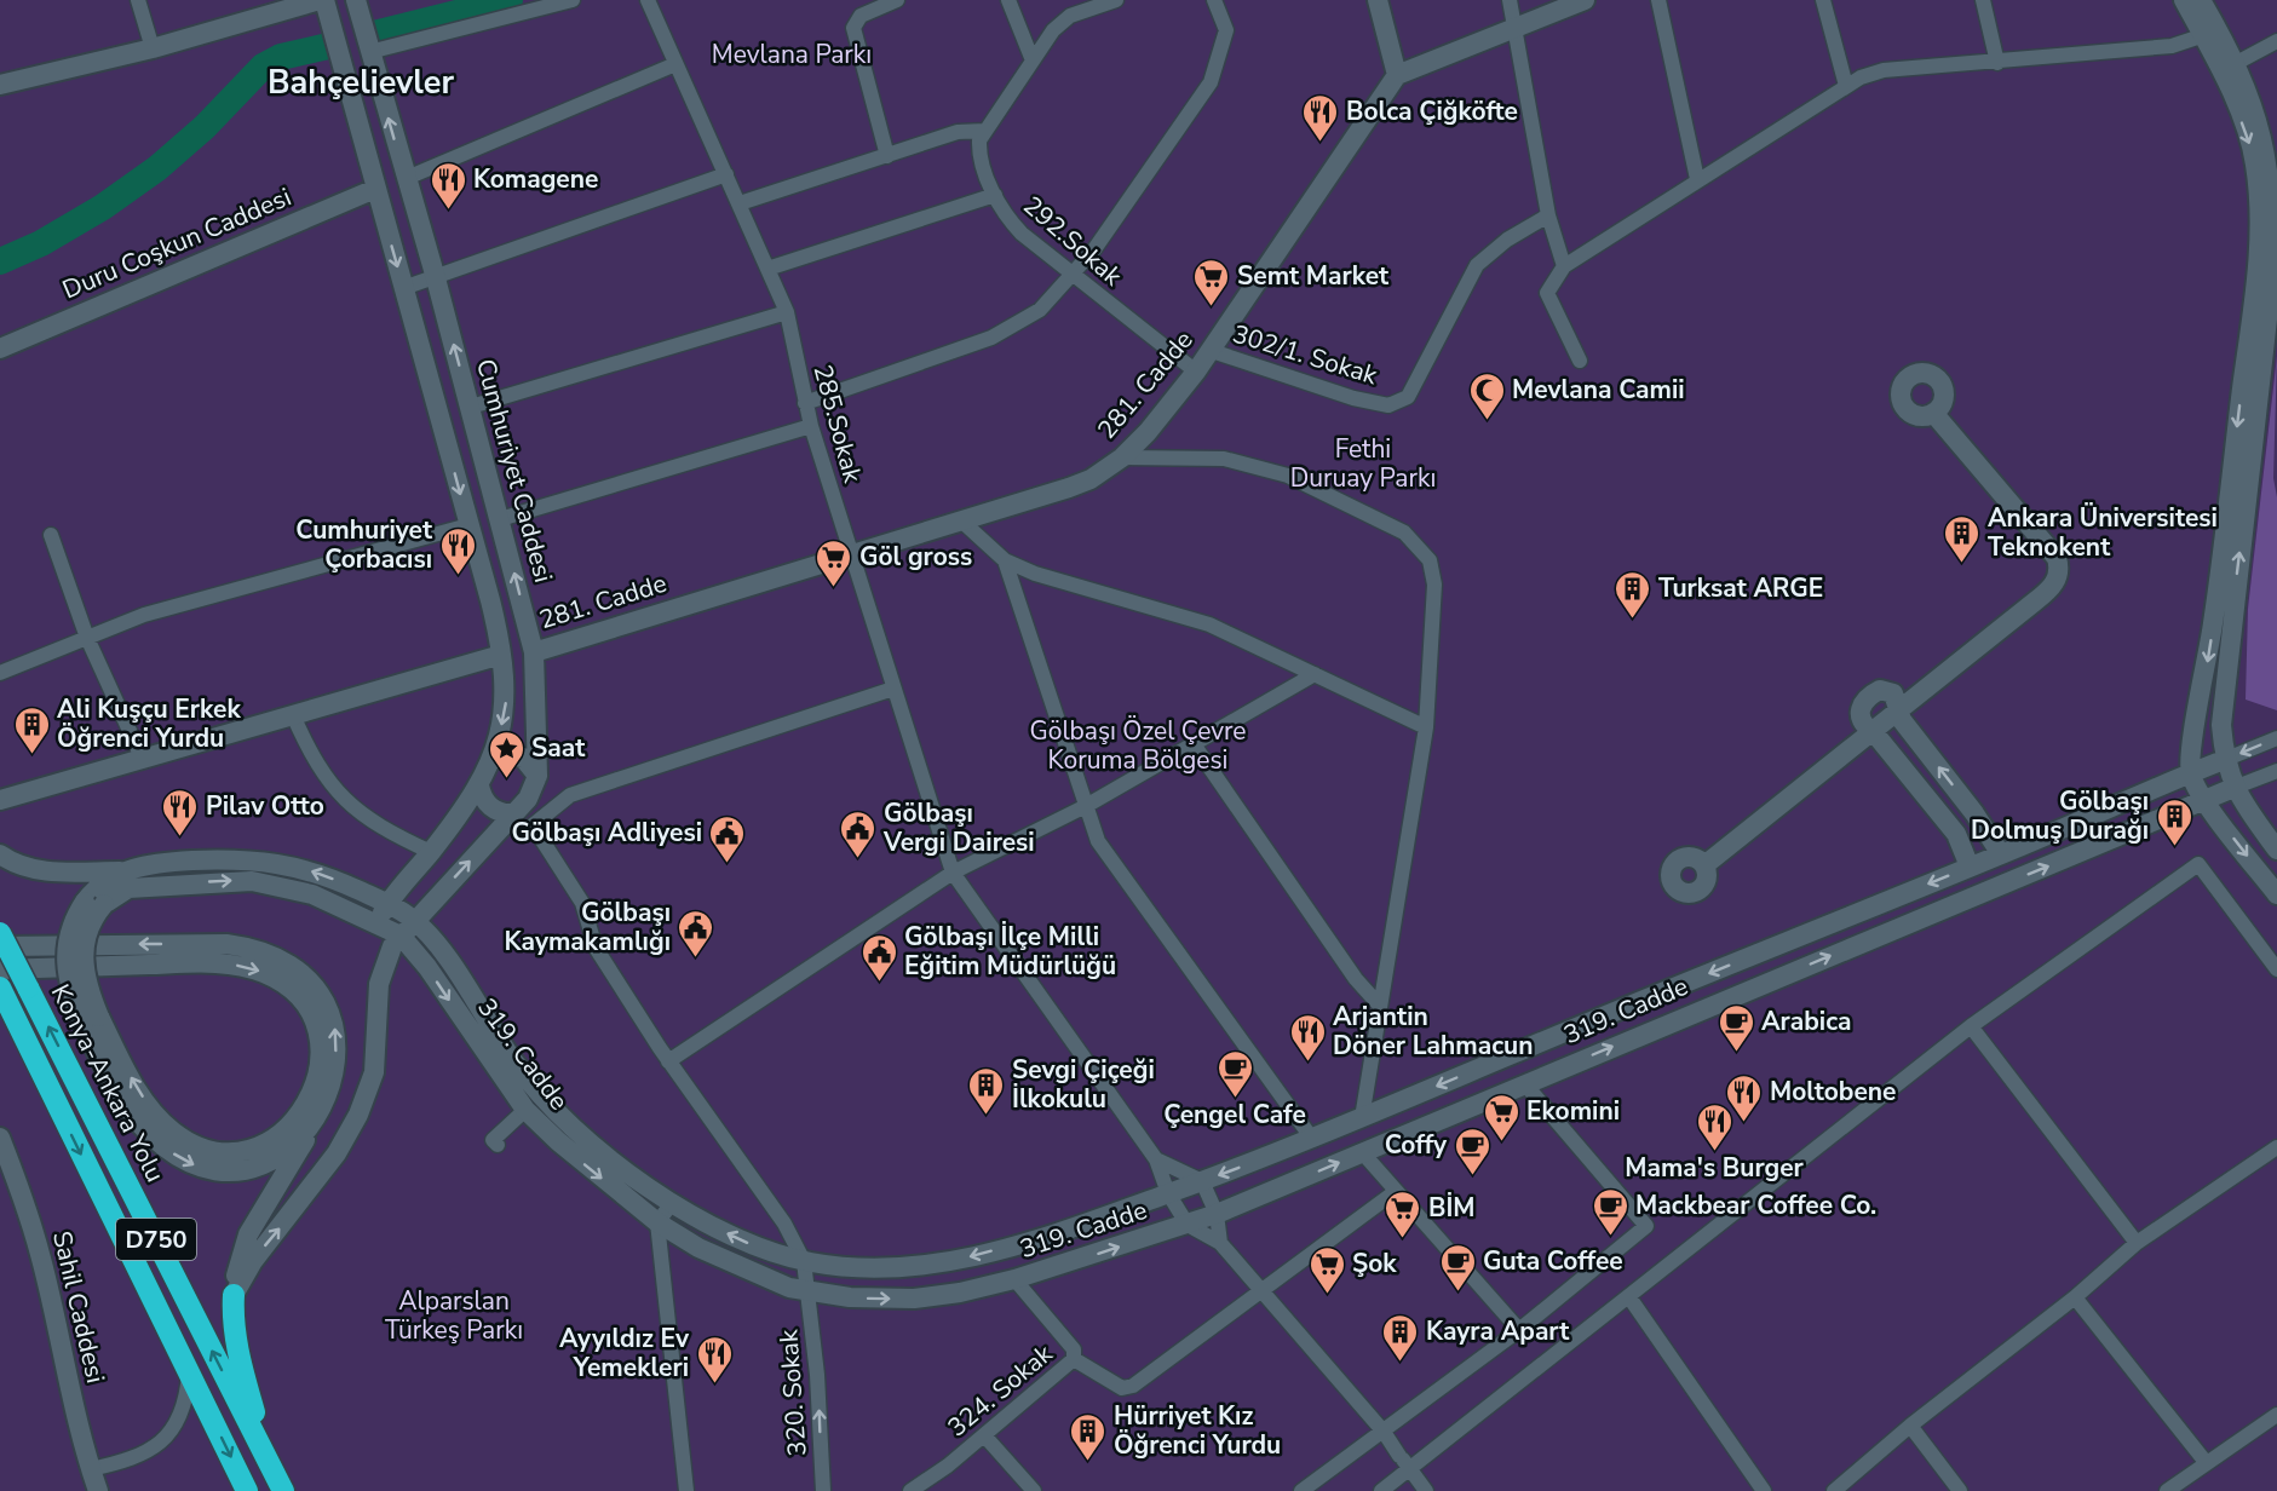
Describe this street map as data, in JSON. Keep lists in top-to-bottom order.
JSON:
{
  "streets": {
    "highway": ["Konya-Ankara Yolu", "D750"],
    "street": [
      "292.Sokak",
      "Duru Coşkun Caddesi",
      "302/1. Sokak",
      "281. Cadde",
      "285.Sokak",
      "Cumhuriyet Caddesi",
      "319. Cadde",
      "Sahil Caddesi",
      "324. Sokak",
      "320. Sokak"
    ]
  },
  "crossings": [
    ["292.Sokak", "281. Cadde"],
    ["302/1. Sokak", "281. Cadde"],
    ["281. Cadde", "285.Sokak"],
    ["281. Cadde", "Cumhuriyet Caddesi"],
    ["Cumhuriyet Caddesi", "319. Cadde"],
    ["319. Cadde", "324. Sokak"],
    ["319. Cadde", "320. Sokak"]
  ],
  "districts": ["Bahçelievler"],
  "parks": [
    "Mevlana Parkı",
    "Fethi Duruay Parkı",
    "Gölbaşı Özel Çevre Koruma Bölgesi",
    "Alparslan Türkeş Parkı"
  ],
  "places": {
    "restaurant": [
      "Bolca Çiğköfte",
      "Komagene",
      "Cumhuriyet Çorbacısı",
      "Pilav Otto",
      "Arjantin Döner Lahmacun",
      "Moltobene",
      "Mama's Burger",
      "Ayyıldız Ev Yemekleri"
    ],
    "supermarket": [
      "Semt Market",
      "Göl gross",
      "Ekomini",
      "BİM",
      "Şok"
    ],
    "mosque": ["Mevlana Camii"],
    "building": [
      "Ankara Üniversitesi Teknokent",
      "Turksat ARGE",
      "Ali Kuşçu Erkek Öğrenci Yurdu",
      "Gölbaşı Dolmuş Durağı",
      "Sevgi Çiçeği İlkokulu",
      "Kayra Apart",
      "Hürriyet Kız Öğrenci Yurdu"
    ],
    "place": ["Saat"],
    "public building": [
      "Gölbaşı Vergi Dairesi",
      "Gölbaşı Adliyesi",
      "Gölbaşı Kaymakamlığı",
      "Gölbaşı İlçe Milli Eğitim Müdürlüğü"
    ],
    "cafe": [
      "Arabica",
      "Çengel Cafe",
      "Coffy",
      "Mackbear Coffee Co.",
      "Guta Coffee"
    ]
  }
}
